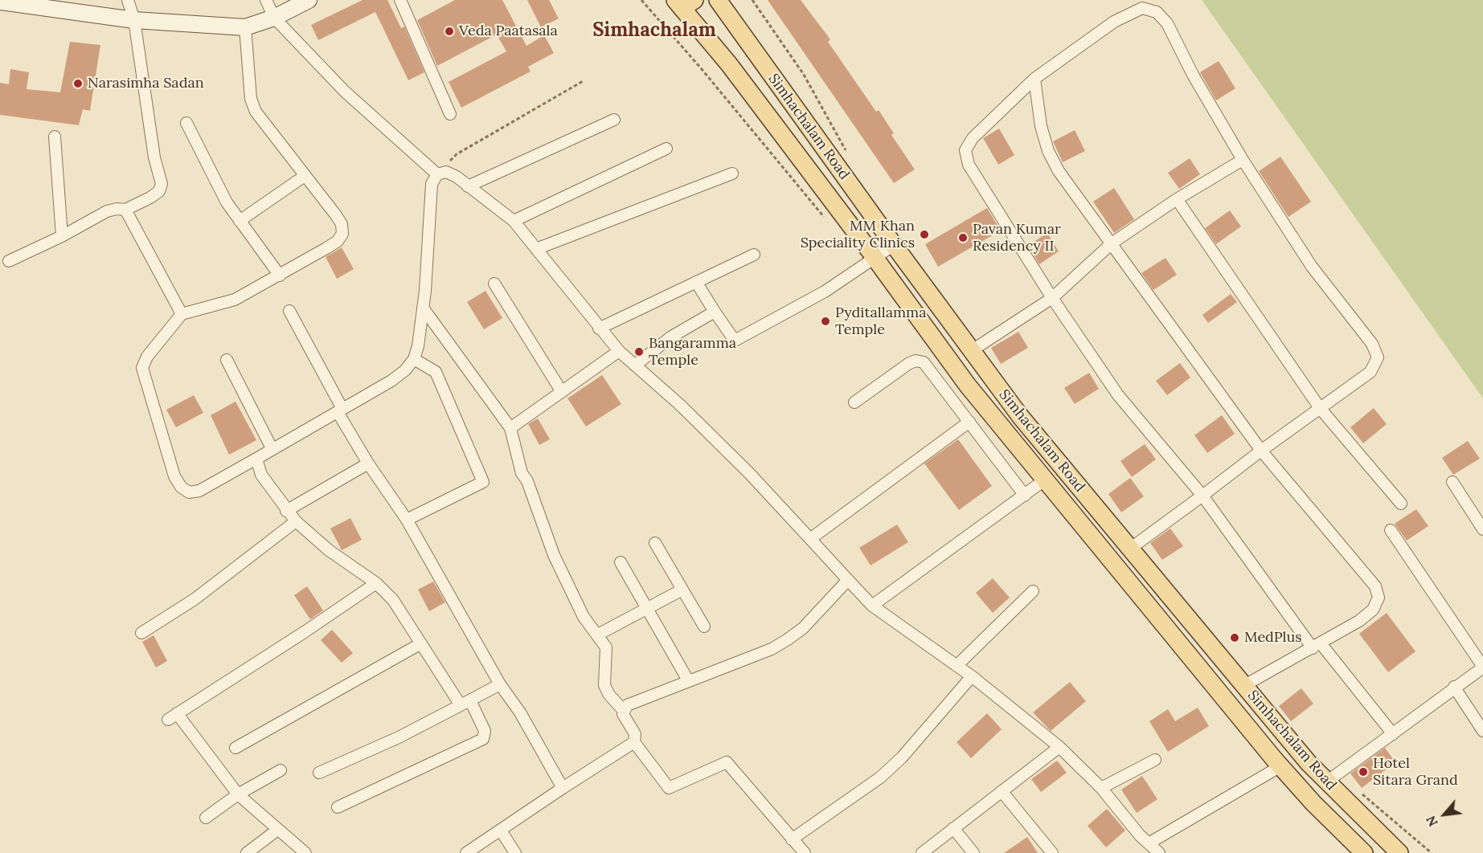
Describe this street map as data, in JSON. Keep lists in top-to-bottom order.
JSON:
{
  "streets": {
    "main road": ["Simhachalam Road"]
  },
  "districts": ["Simhachalam"],
  "places": [
    "Veda Paatasala",
    "Narasimha Sadan",
    "MM Khan Speciality Clinics",
    "Pavan Kumar Residency II",
    "Pyditallamma Temple",
    "Bangaramma Temple",
    "MedPlus",
    "Hotel Sitara Grand"
  ],
  "north": "bottom left"
}
